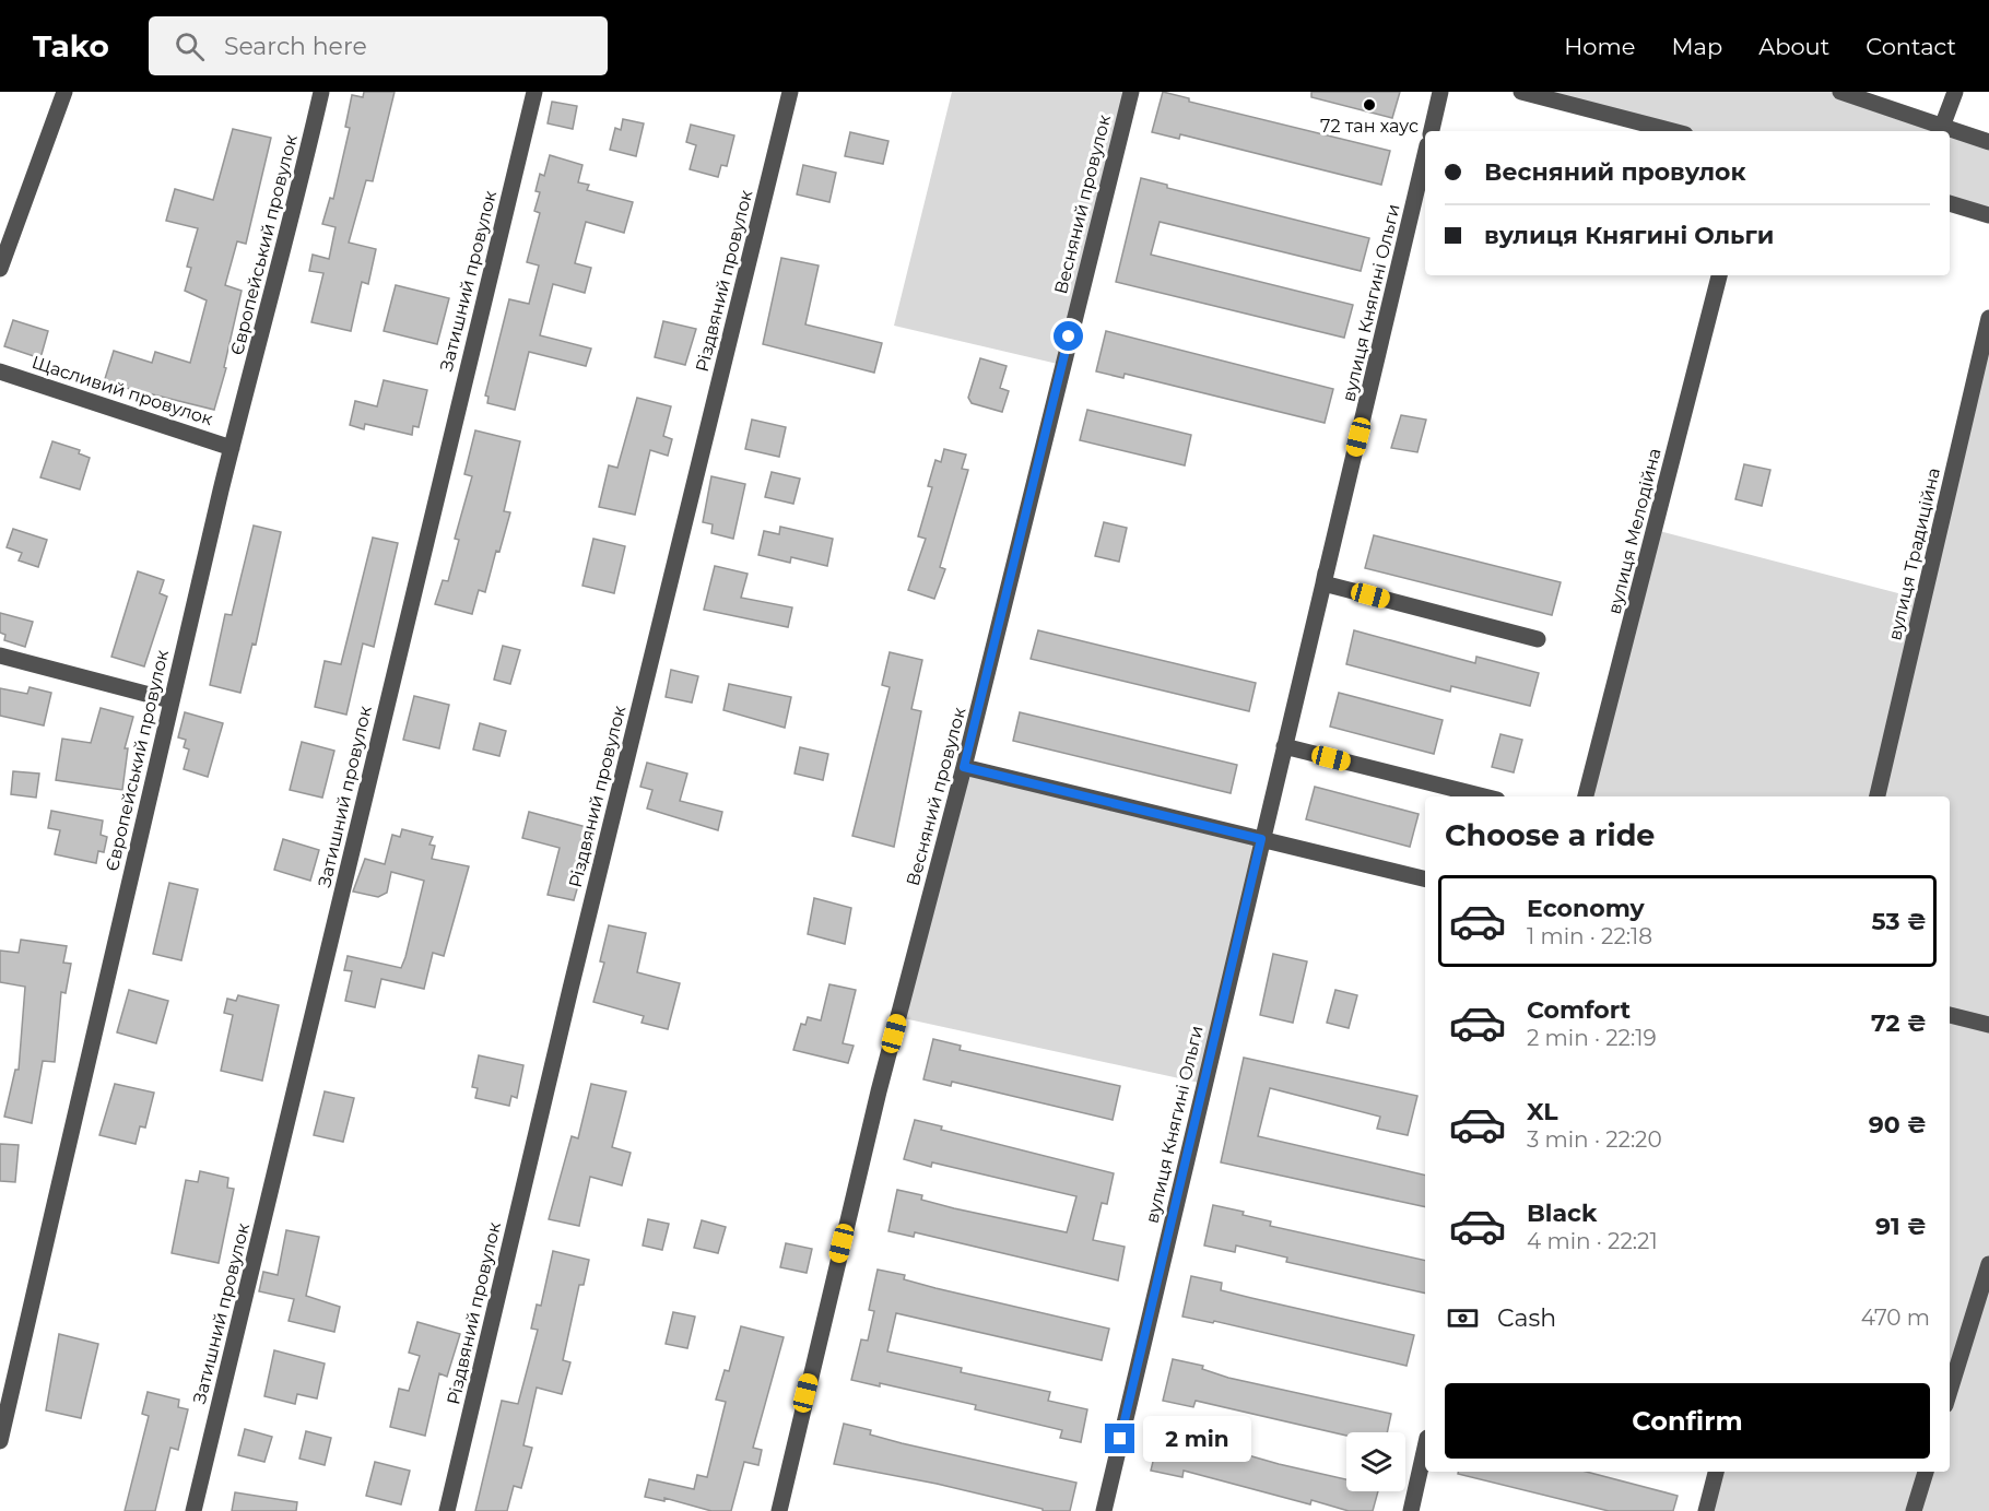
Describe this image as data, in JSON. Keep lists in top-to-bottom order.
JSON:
{
  "streets": {
    "street": [
      "Весняний провулок",
      "Європейський провулок",
      "Затишний провулок",
      "Різдвяний провулок",
      "вулиця Княгині Ольги",
      "Щасливий провулок",
      "вулиця Мелодійна",
      "вулиця Традиційна"
    ]
  },
  "crossings": [
    ["Європейський провулок", "Щасливий провулок"]
  ],
  "places": ["72 тан хаус"],
  "page": {
    "header": "Tako",
    "search": "Search here",
    "nav": [
      "Home",
      "Map",
      "About",
      "Contact"
    ],
    "banner": ["Весняний провулок", "вулиця Княгині Ольги"],
    "heading": "Choose a ride",
    "list": [
      {
        "name": "Economy",
        "note": "1 min · 22:18",
        "value": "53 ₴"
      },
      {
        "name": "Comfort",
        "note": "2 min · 22:19",
        "value": "72 ₴"
      },
      {
        "name": "XL",
        "note": "3 min · 22:20",
        "value": "90 ₴"
      },
      {
        "name": "Black",
        "note": "4 min · 22:21",
        "value": "91 ₴"
      }
    ],
    "pay": ["Cash", "470 m"],
    "buttons": "Confirm",
    "bubble": "2 min"
  }
}
